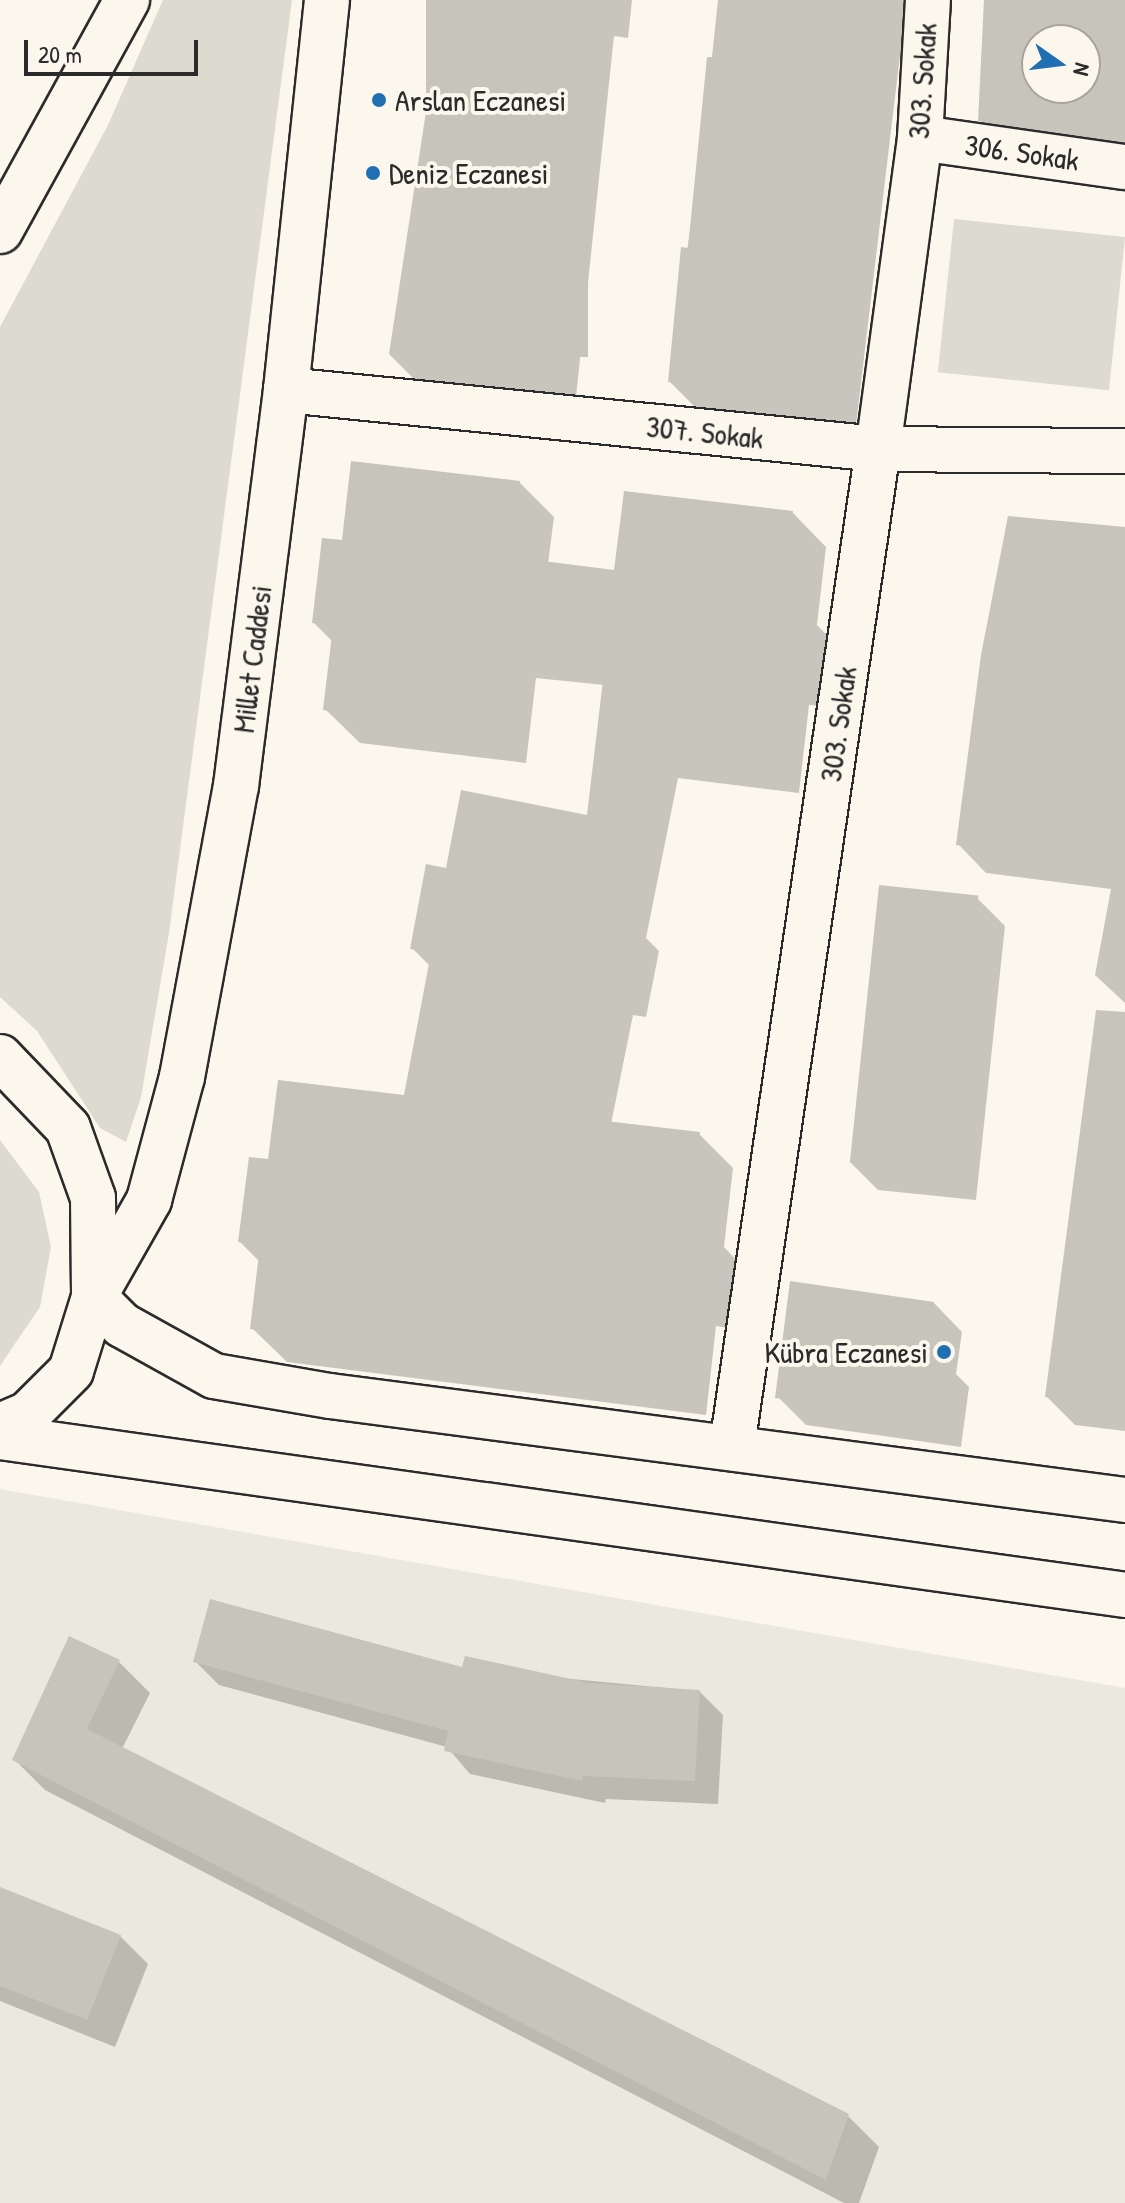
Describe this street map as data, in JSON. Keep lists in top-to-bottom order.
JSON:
{
  "streets": {
    "street": [
      "303. Sokak",
      "306. Sokak",
      "307. Sokak",
      "Millet Caddesi"
    ]
  },
  "crossings": [
    ["303. Sokak", "306. Sokak"],
    ["303. Sokak", "307. Sokak"],
    ["307. Sokak", "Millet Caddesi"]
  ],
  "places": ["Arslan Eczanesi", "Deniz Eczanesi", "Kübra Eczanesi"],
  "scale_bar": "20 m",
  "north": "right"
}
